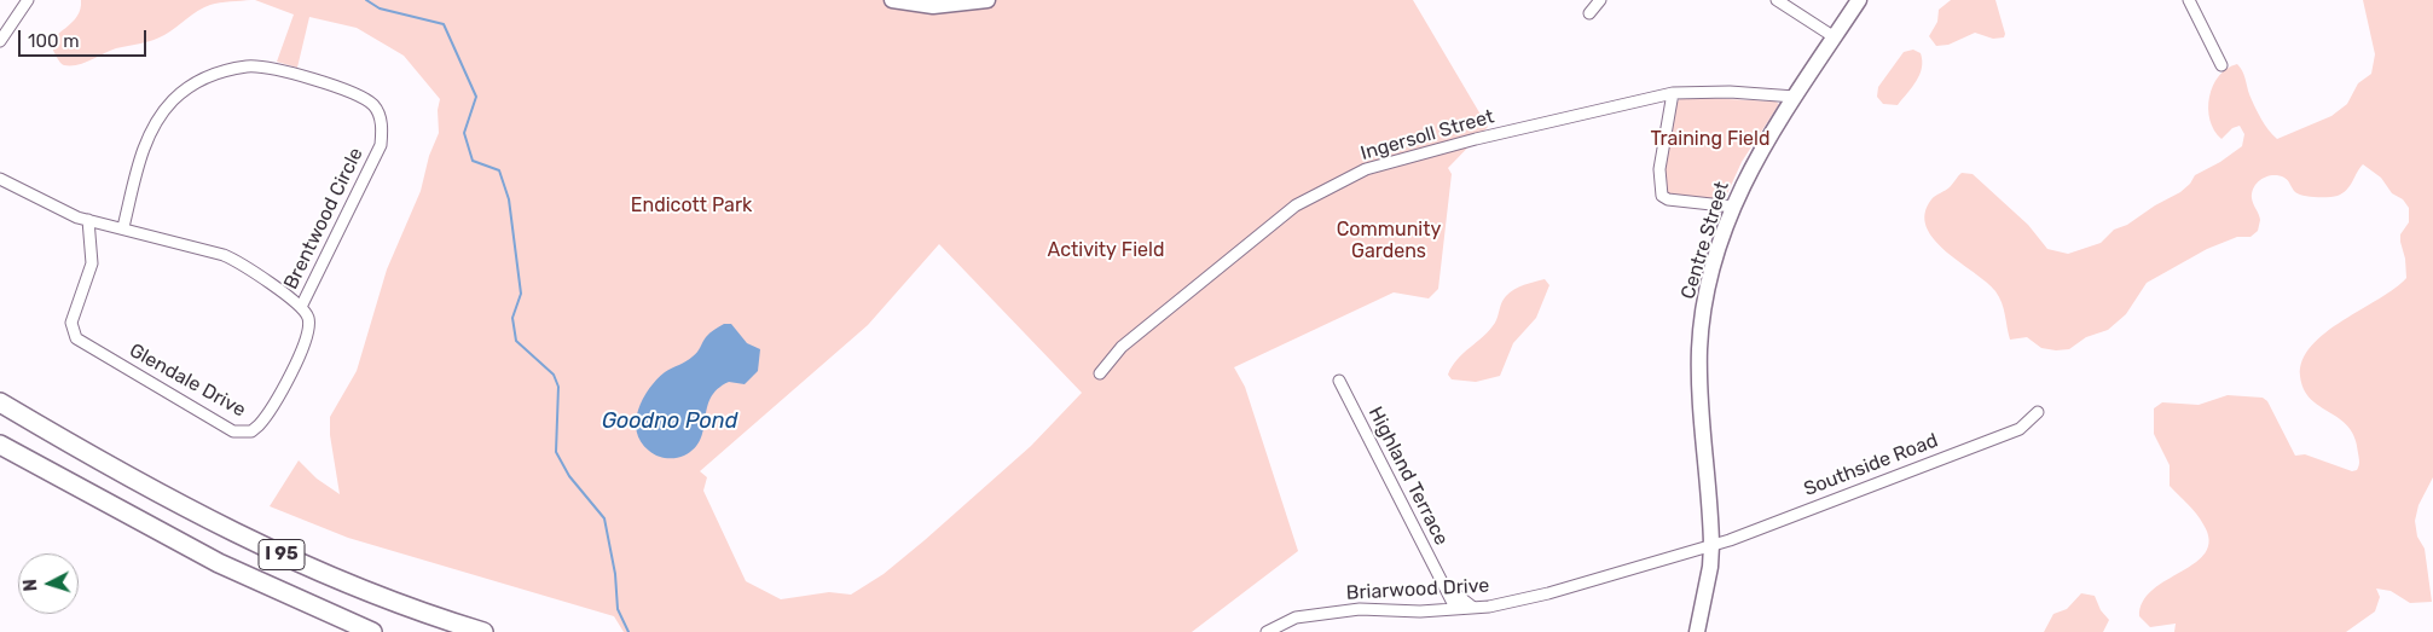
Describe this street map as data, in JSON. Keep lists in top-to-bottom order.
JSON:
{
  "streets": {
    "highway": ["I 95"],
    "main road": ["Centre Street"],
    "street": [
      "Ingersoll Street",
      "Brentwood Circle",
      "Glendale Drive",
      "Southside Road",
      "Highland Terrace",
      "Briarwood Drive"
    ]
  },
  "crossings": [
    ["Ingersoll Street", "Centre Street"],
    ["Brentwood Circle", "Glendale Drive"],
    ["Centre Street", "Southside Road"],
    ["Centre Street", "Briarwood Drive"],
    ["Southside Road", "Briarwood Drive"],
    ["Highland Terrace", "Briarwood Drive"]
  ],
  "water": ["Goodno Pond"],
  "parks": [
    "Training Field",
    "Endicott Park",
    "Community Gardens",
    "Activity Field"
  ],
  "scale_bar": "100 m",
  "north": "left"
}
